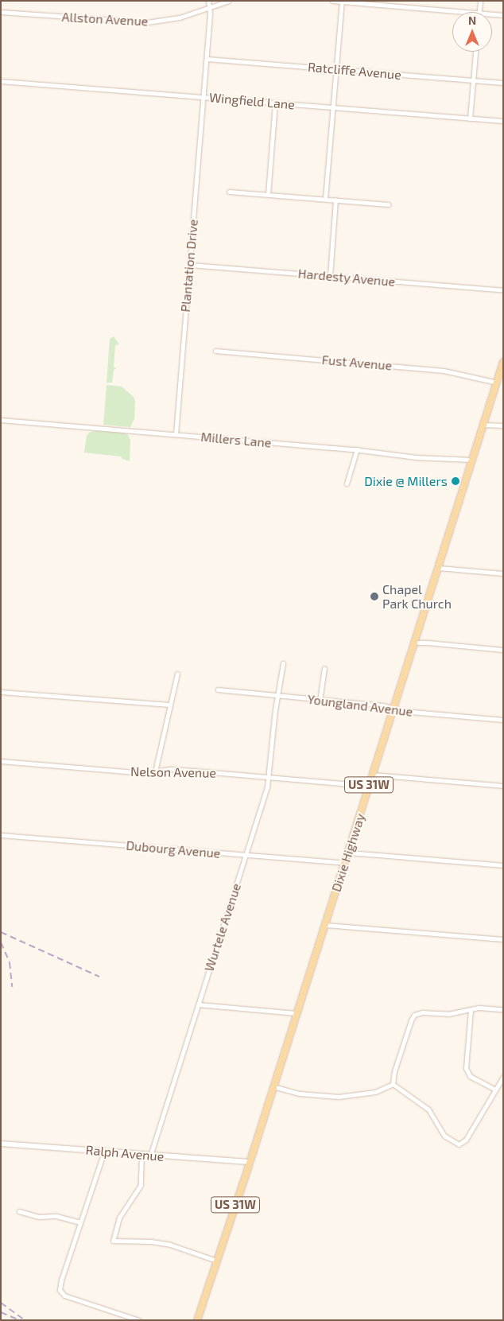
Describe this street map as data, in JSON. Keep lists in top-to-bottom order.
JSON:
{
  "streets": {
    "main road": ["US 31W", "Dixie Highway"],
    "street": [
      "Allston Avenue",
      "Ratcliffe Avenue",
      "Wingfield Lane",
      "Plantation Drive",
      "Hardesty Avenue",
      "Fust Avenue",
      "Millers Lane",
      "Youngland Avenue",
      "Nelson Avenue",
      "Dubourg Avenue",
      "Wurtele Avenue",
      "Ralph Avenue"
    ]
  },
  "crossings": [
    ["Allston Avenue", "Plantation Drive"],
    ["Ratcliffe Avenue", "Plantation Drive"],
    ["Wingfield Lane", "Plantation Drive"],
    ["Plantation Drive", "Hardesty Avenue"],
    ["Plantation Drive", "Millers Lane"],
    ["Fust Avenue", "Dixie Highway"],
    ["Millers Lane", "Dixie Highway"],
    ["Youngland Avenue", "Dixie Highway"],
    ["Youngland Avenue", "Wurtele Avenue"],
    ["Nelson Avenue", "Dixie Highway"],
    ["Nelson Avenue", "Wurtele Avenue"],
    ["Dubourg Avenue", "Dixie Highway"],
    ["Dubourg Avenue", "Wurtele Avenue"],
    ["Dixie Highway", "Ralph Avenue"],
    ["Wurtele Avenue", "Ralph Avenue"]
  ],
  "places": ["Dixie @ Millers", "Chapel Park Church"],
  "north": "top"
}
